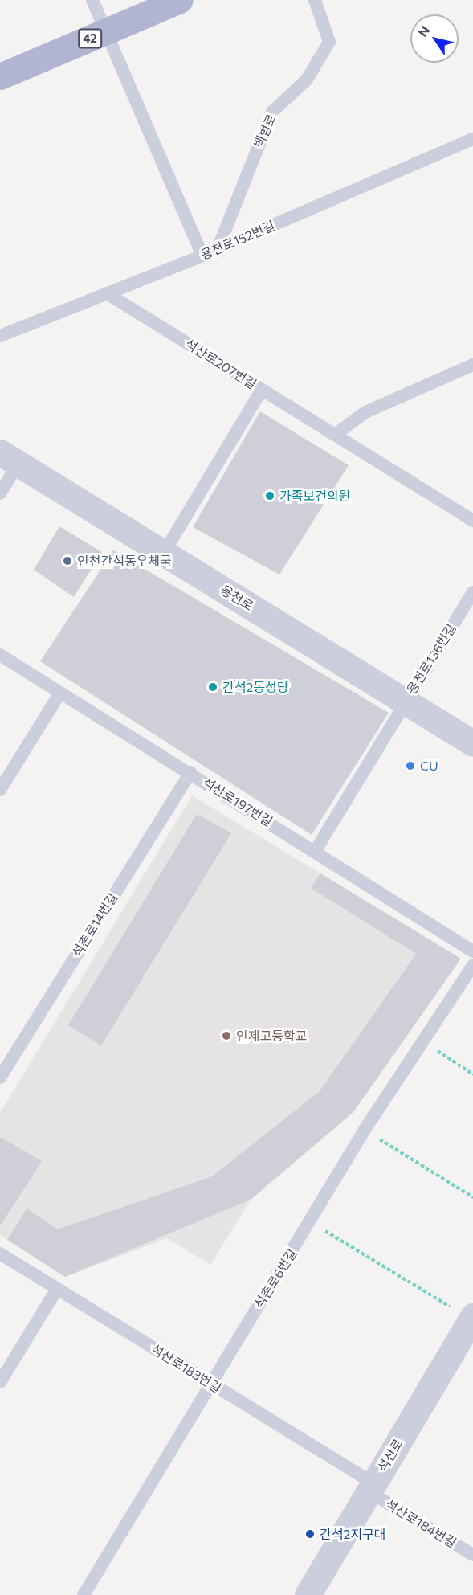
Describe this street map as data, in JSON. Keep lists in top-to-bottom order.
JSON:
{
  "streets": {
    "main road": ["42"],
    "street": ["용천로", "석산로"],
    "lane": [
      "백범로",
      "용천로152번길",
      "석산로207번길",
      "용천로136번길",
      "석산로197번길",
      "석촌로14번길",
      "석촌로6번길",
      "석산로183번길",
      "석산로184번길"
    ]
  },
  "crossings": [
    ["백범로", "용천로152번길"],
    ["용천로152번길", "석산로207번길"],
    ["용천로", "용천로136번길"],
    ["용천로136번길", "석산로197번길"],
    ["석산로197번길", "석촌로14번길"],
    ["석촌로6번길", "석산로183번길"],
    ["석산로183번길", "석산로"],
    ["석산로183번길", "석산로184번길"],
    ["석산로", "석산로184번길"]
  ],
  "places": [
    "가족보건의원",
    "인천간석동우체국",
    "간석2동성당",
    "CU",
    "인제고등학교",
    "간석2지구대"
  ],
  "north": "top left"
}
